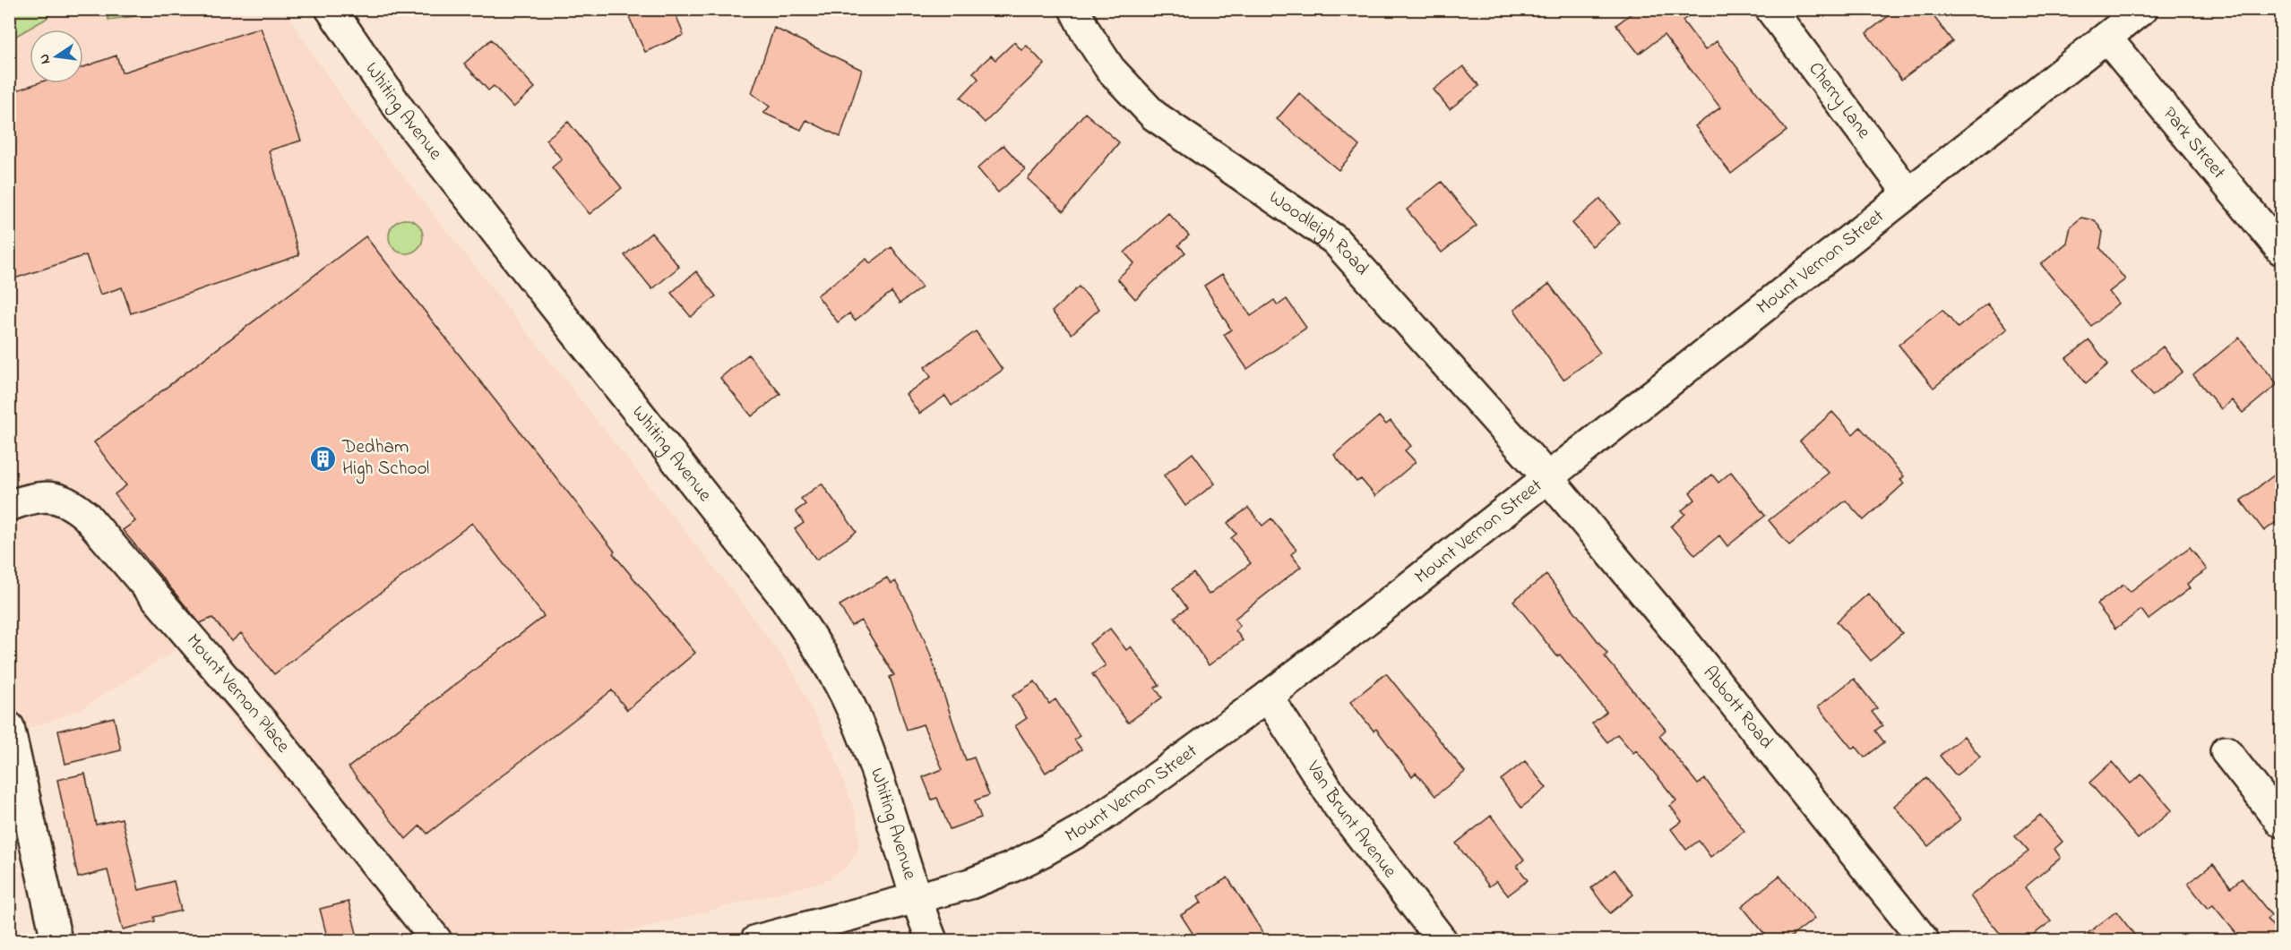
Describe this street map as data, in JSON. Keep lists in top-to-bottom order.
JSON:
{
  "streets": {
    "street": [
      "Cherry Lane",
      "Whiting Avenue",
      "Park Street",
      "Woodleigh Road",
      "Mount Vernon Street",
      "Mount Vernon Place",
      "Abbott Road",
      "Van Brunt Avenue"
    ]
  },
  "crossings": [
    ["Cherry Lane", "Mount Vernon Street"],
    ["Whiting Avenue", "Mount Vernon Street"],
    ["Park Street", "Mount Vernon Street"],
    ["Woodleigh Road", "Mount Vernon Street"],
    ["Woodleigh Road", "Abbott Road"],
    ["Mount Vernon Street", "Abbott Road"],
    ["Mount Vernon Street", "Van Brunt Avenue"]
  ],
  "places": {
    "building": ["Dedham High School"]
  },
  "north": "left"
}
